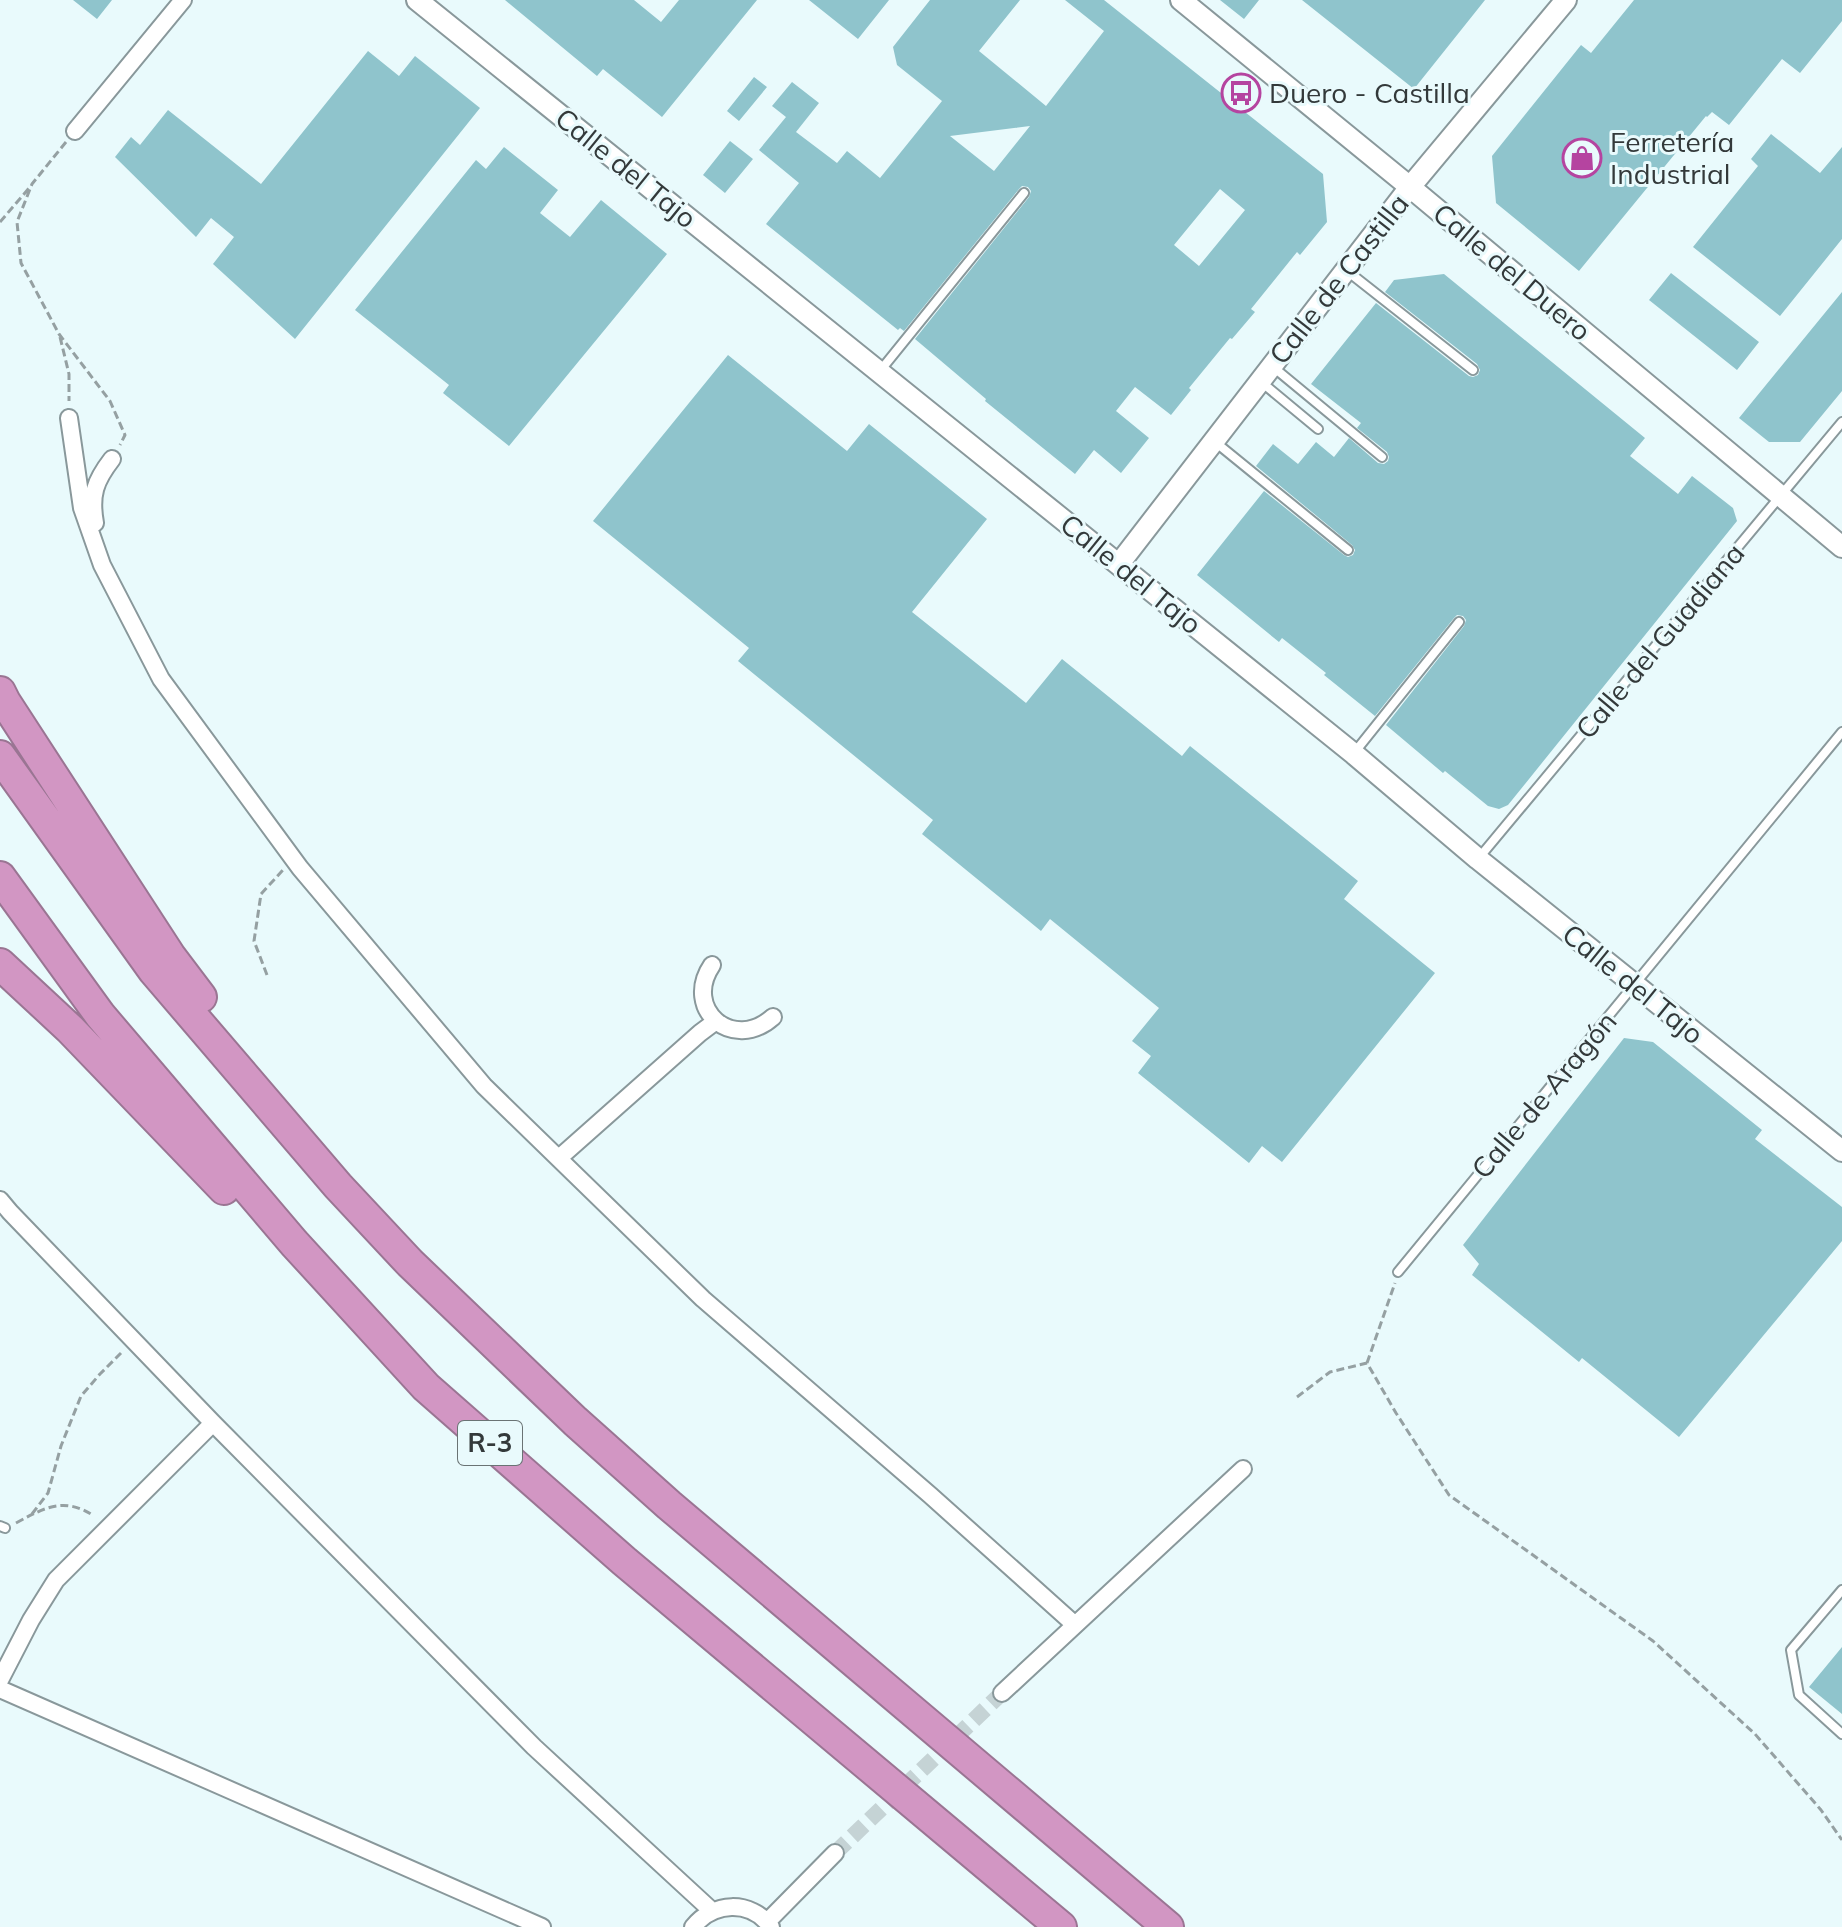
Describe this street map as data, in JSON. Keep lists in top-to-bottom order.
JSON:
{
  "streets": {
    "highway": ["R-3"],
    "street": ["Calle del Tajo", "Calle del Duero", "Calle de Castilla"],
    "lane": ["Calle del Guadiana", "Calle de Aragón"]
  },
  "crossings": [
    ["Calle del Tajo", "Calle de Castilla"],
    ["Calle del Tajo", "Calle del Guadiana"],
    ["Calle del Tajo", "Calle de Aragón"],
    ["Calle del Duero", "Calle de Castilla"],
    ["Calle del Duero", "Calle del Guadiana"]
  ],
  "places": {
    "bus stop": ["Duero - Castilla"],
    "shop": ["Ferretería Industrial"]
  }
}
